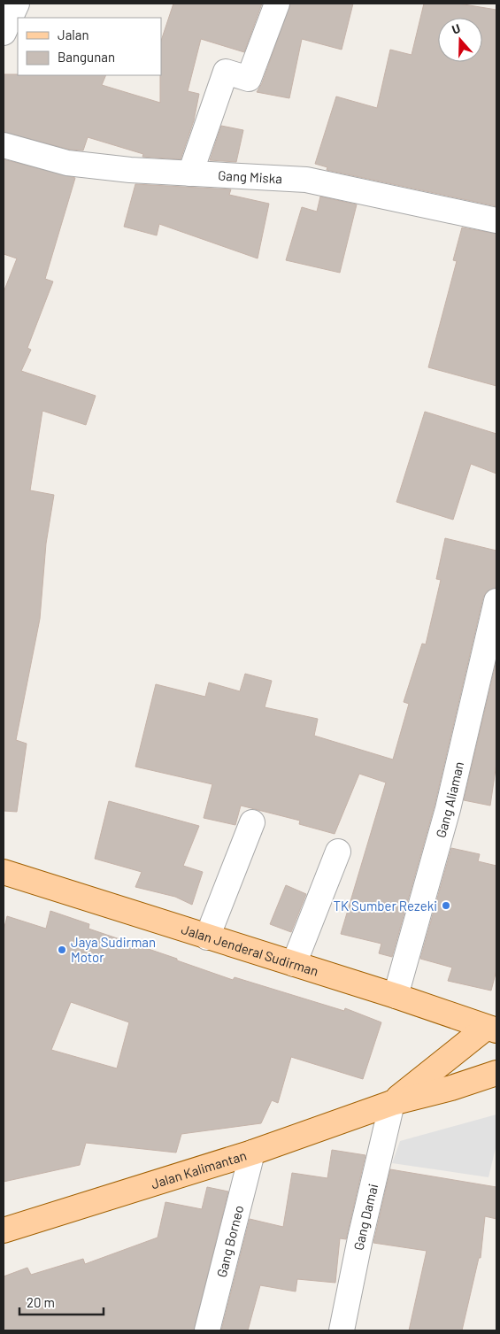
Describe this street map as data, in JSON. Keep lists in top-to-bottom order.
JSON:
{
  "streets": {
    "main road": ["Jalan Jenderal Sudirman", "Jalan Kalimantan"],
    "street": [
      "Gang Miska",
      "Gang Aliaman",
      "Gang Damai",
      "Gang Borneo"
    ]
  },
  "crossings": [
    ["Gang Aliaman", "Jalan Jenderal Sudirman"],
    ["Jalan Jenderal Sudirman", "Jalan Kalimantan"],
    ["Jalan Kalimantan", "Gang Damai"],
    ["Jalan Kalimantan", "Gang Borneo"]
  ],
  "places": ["TK Sumber Rezeki", "Jaya Sudirman Motor"],
  "legend": ["Jalan", "Bangunan"],
  "scale_bar": "20 m",
  "north": "top"
}
